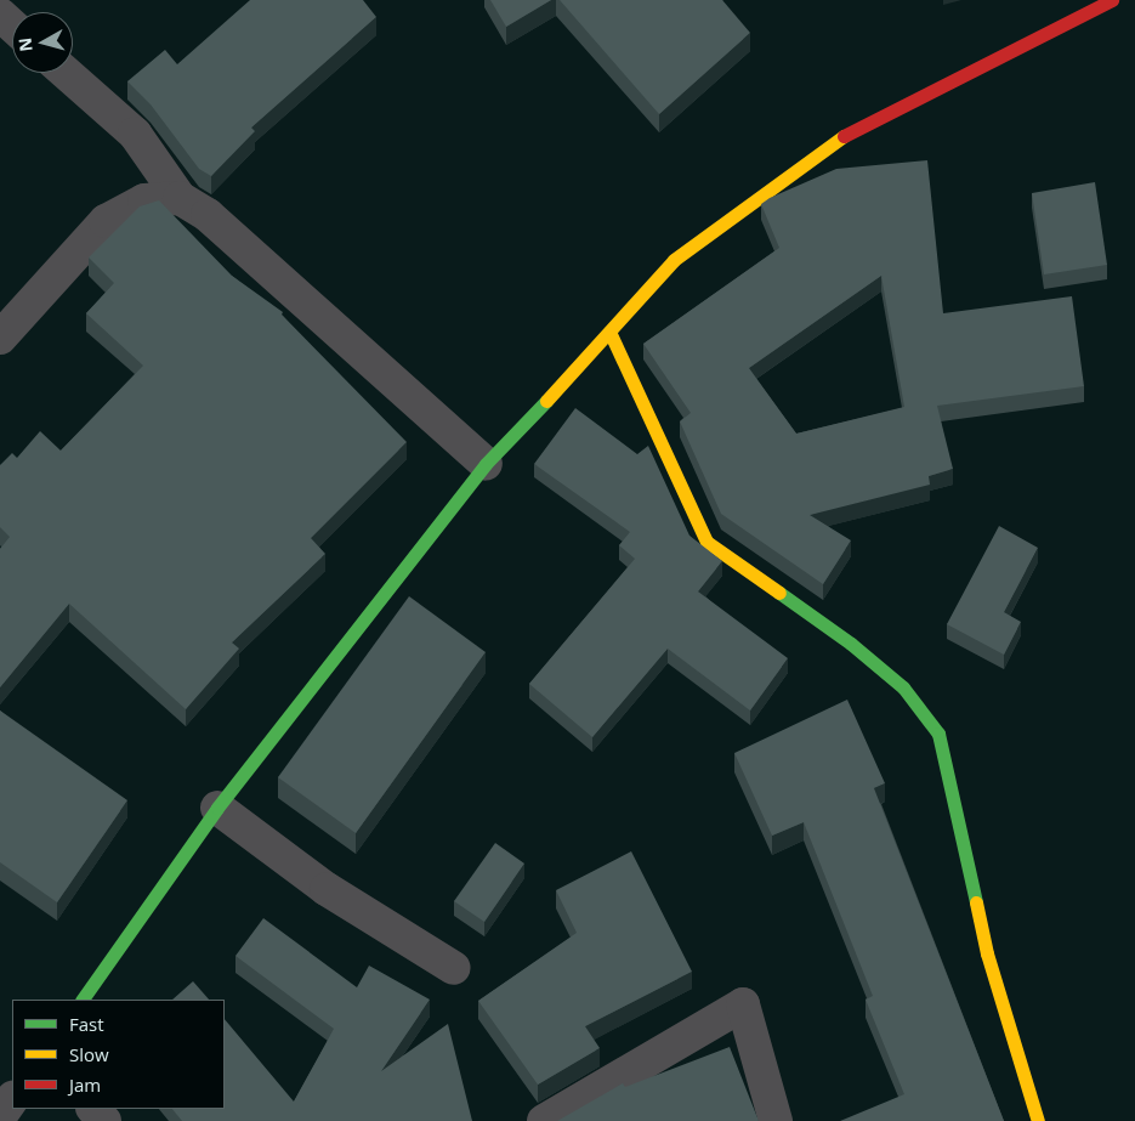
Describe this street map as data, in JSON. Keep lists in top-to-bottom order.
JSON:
{
  "legend": ["Fast", "Slow", "Jam"],
  "north": "left"
}
